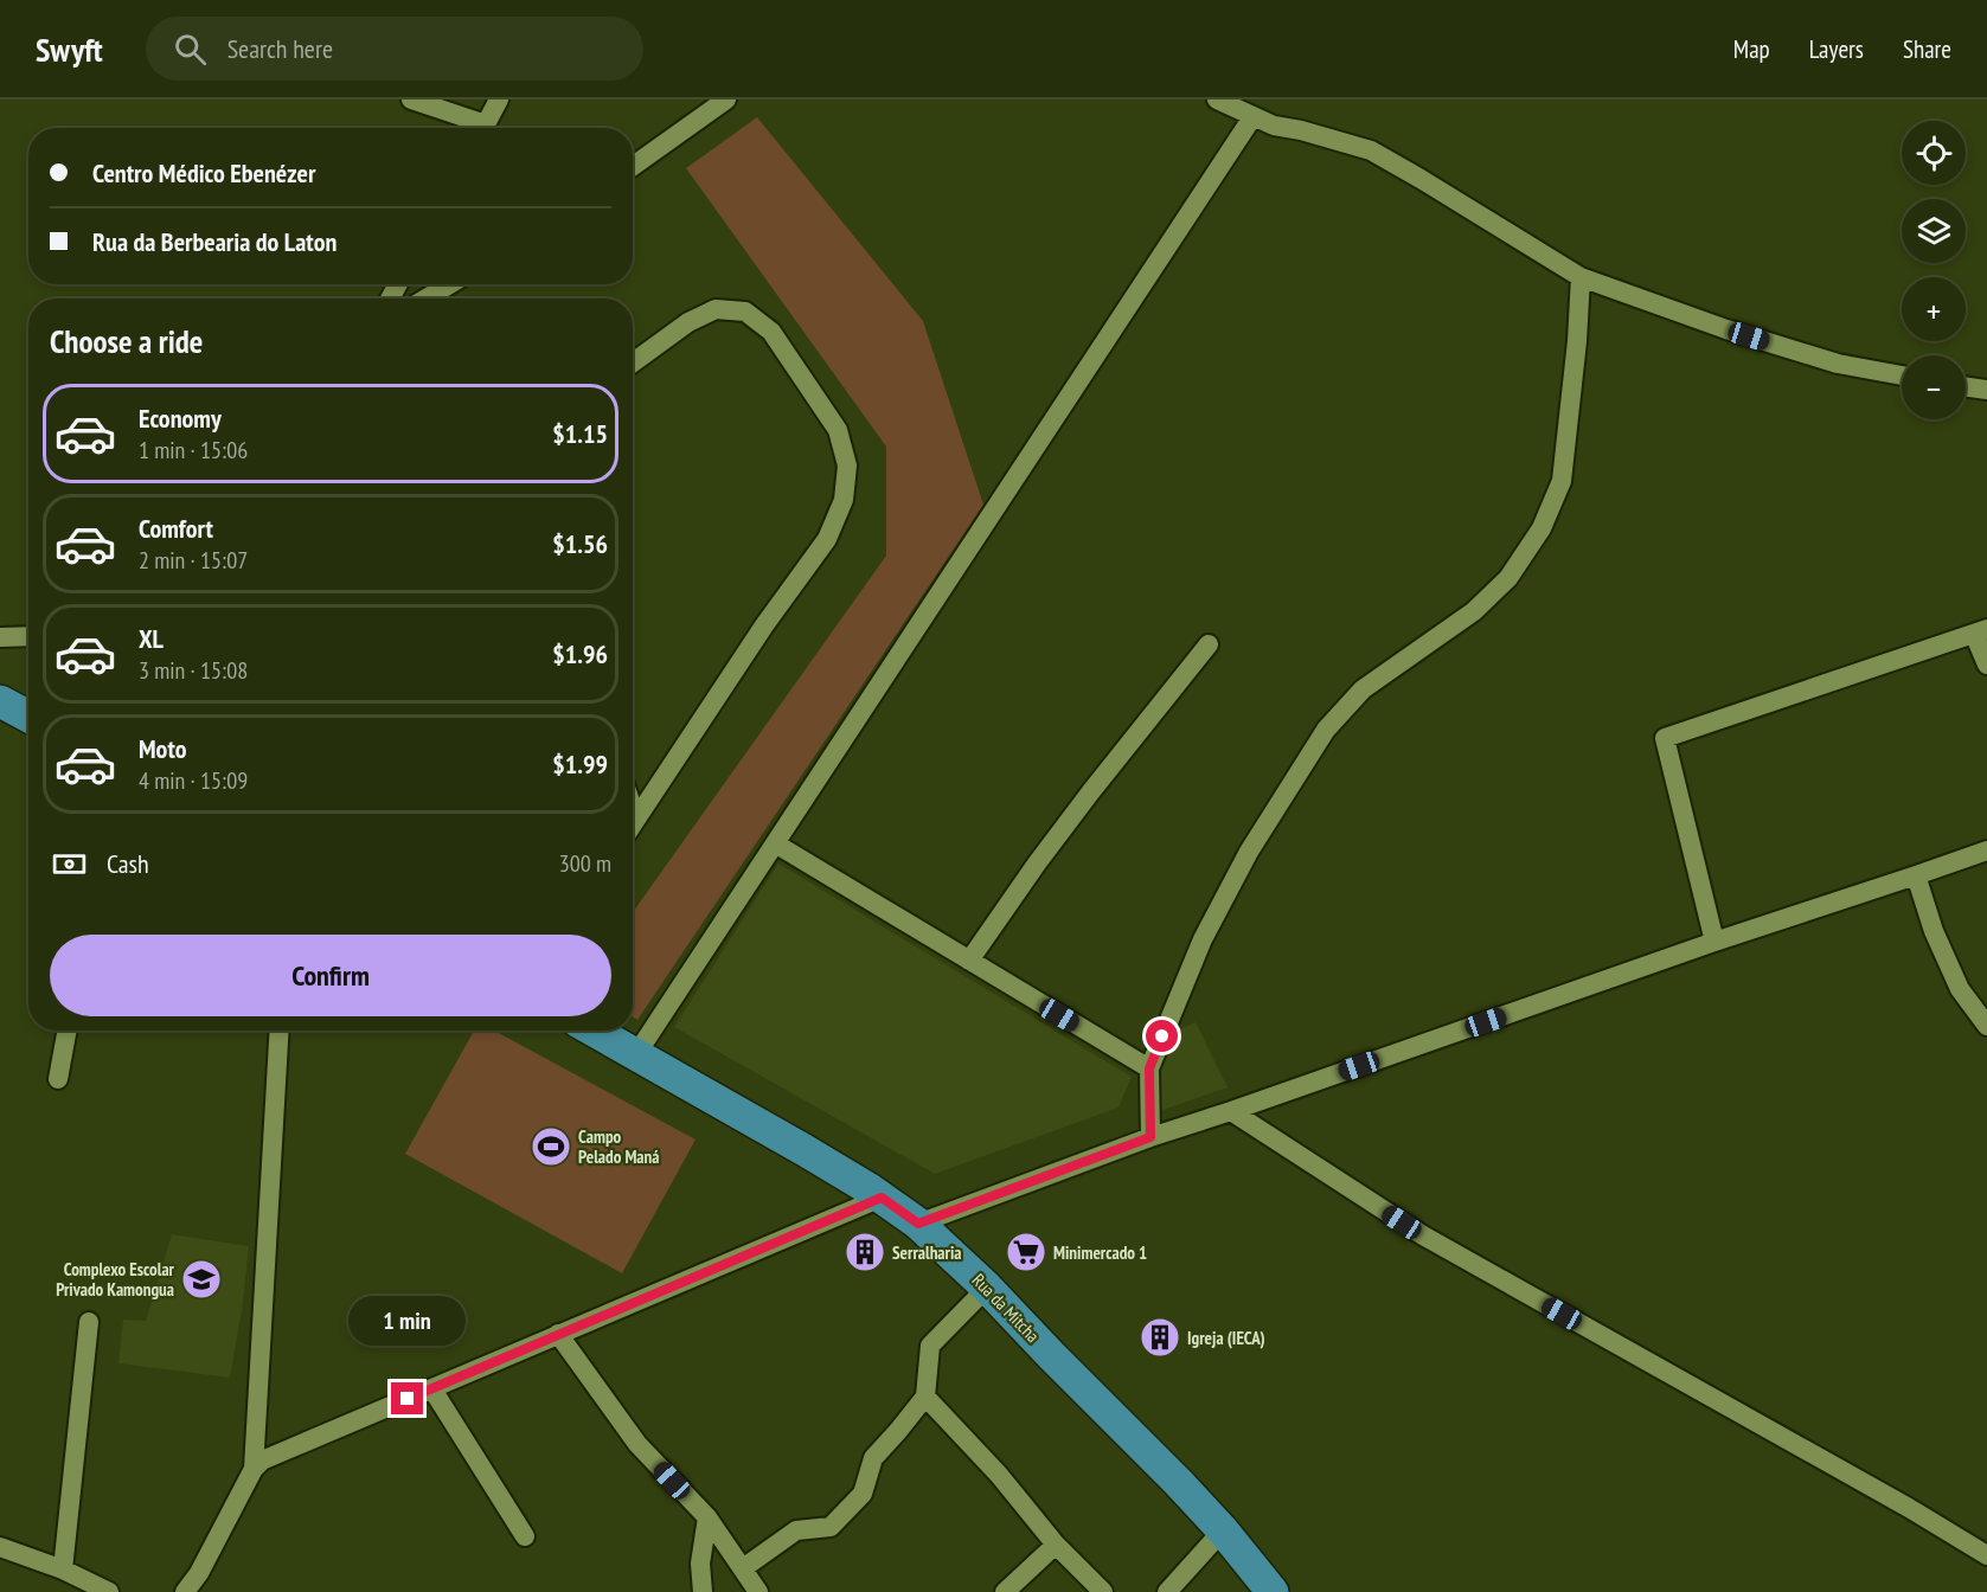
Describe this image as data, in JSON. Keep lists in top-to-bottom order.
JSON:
{
  "streets": {
    "main road": ["Rua da Mitcha"]
  },
  "places": {
    "sports": ["Campo Pelado Maná"],
    "building": ["Serralharia", "Igreja (IECA)"],
    "supermarket": ["Minimercado 1"],
    "school or university": ["Complexo Escolar Privado Kamongua"]
  },
  "page": {
    "header": "Swyft",
    "search": "Search here",
    "nav": ["Map", "Layers", "Share"],
    "map_buttons": ["+", "−"],
    "banner": ["Centro Médico Ebenézer", "Rua da Berbearia do Laton"],
    "heading": "Choose a ride",
    "list": [
      {
        "name": "Economy",
        "note": "1 min · 15:06",
        "value": "$1.15"
      },
      {
        "name": "Comfort",
        "note": "2 min · 15:07",
        "value": "$1.56"
      },
      {
        "name": "XL",
        "note": "3 min · 15:08",
        "value": "$1.96"
      },
      {
        "name": "Moto",
        "note": "4 min · 15:09",
        "value": "$1.99"
      }
    ],
    "pay": ["Cash", "300 m"],
    "buttons": "Confirm",
    "bubble": "1 min"
  }
}
